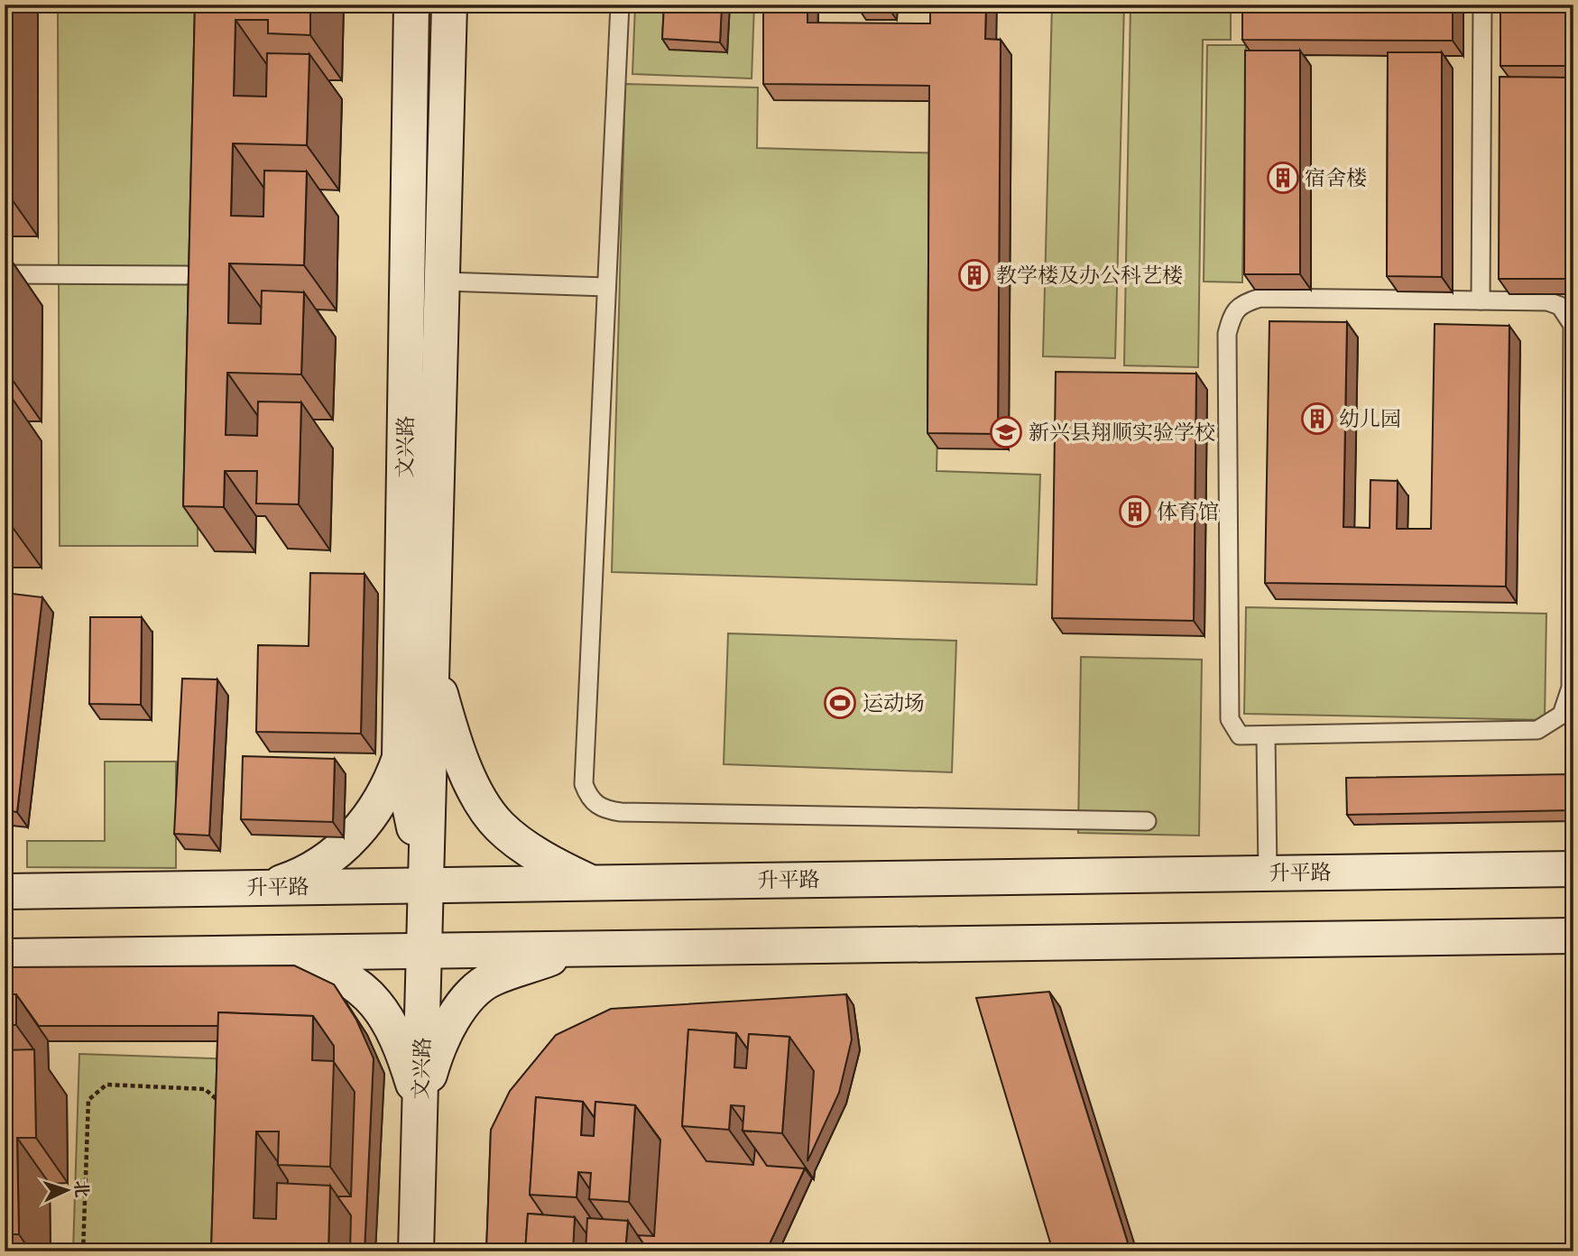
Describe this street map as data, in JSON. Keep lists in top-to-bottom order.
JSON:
{
  "streets": {
    "street": ["文兴路", "升平路"]
  },
  "crossings": [
    ["文兴路", "升平路"]
  ],
  "places": {
    "building": [
      "宿舍楼",
      "教学楼及办公科艺楼",
      "幼儿园",
      "体育馆"
    ],
    "school or university": ["新兴县翔顺实验学校"],
    "sports": ["运动场"]
  },
  "north": "right"
}
